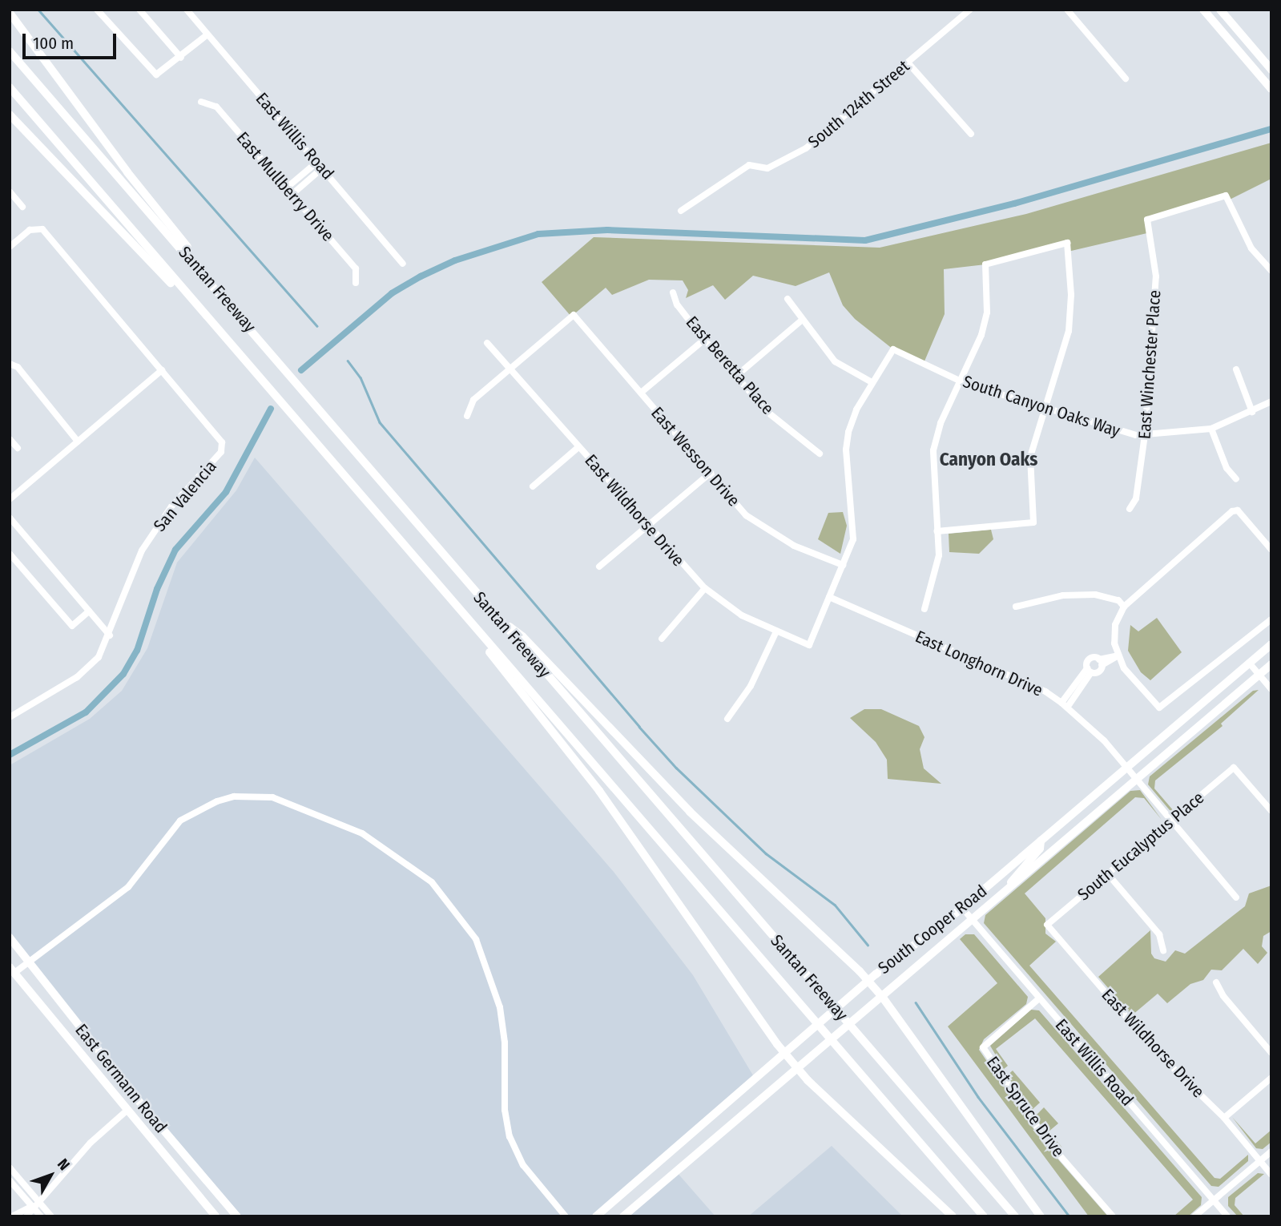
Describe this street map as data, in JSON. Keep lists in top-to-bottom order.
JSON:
{
  "streets": {
    "highway": ["Santan Freeway"],
    "main road": ["South Cooper Road", "East Germann Road"],
    "street": [
      "South 124th Street",
      "East Willis Road",
      "East Mullberry Drive",
      "East Winchester Place",
      "East Beretta Place",
      "South Canyon Oaks Way",
      "East Wesson Drive",
      "San Valencia",
      "East Wildhorse Drive",
      "East Longhorn Drive",
      "South Eucalyptus Place",
      "East Spruce Drive"
    ]
  },
  "crossings": [
    ["East Willis Road", "South Cooper Road"],
    ["East Willis Road", "East Spruce Drive"],
    ["East Winchester Place", "South Canyon Oaks Way"],
    ["South Canyon Oaks Way", "East Wesson Drive"],
    ["South Canyon Oaks Way", "East Wildhorse Drive"],
    ["South Canyon Oaks Way", "East Longhorn Drive"],
    ["East Wesson Drive", "East Wildhorse Drive"],
    ["East Wildhorse Drive", "South Eucalyptus Place"],
    ["East Longhorn Drive", "South Eucalyptus Place"],
    ["East Longhorn Drive", "South Cooper Road"]
  ],
  "districts": ["Canyon Oaks"],
  "scale_bar": "100 m",
  "north": "top right"
}
